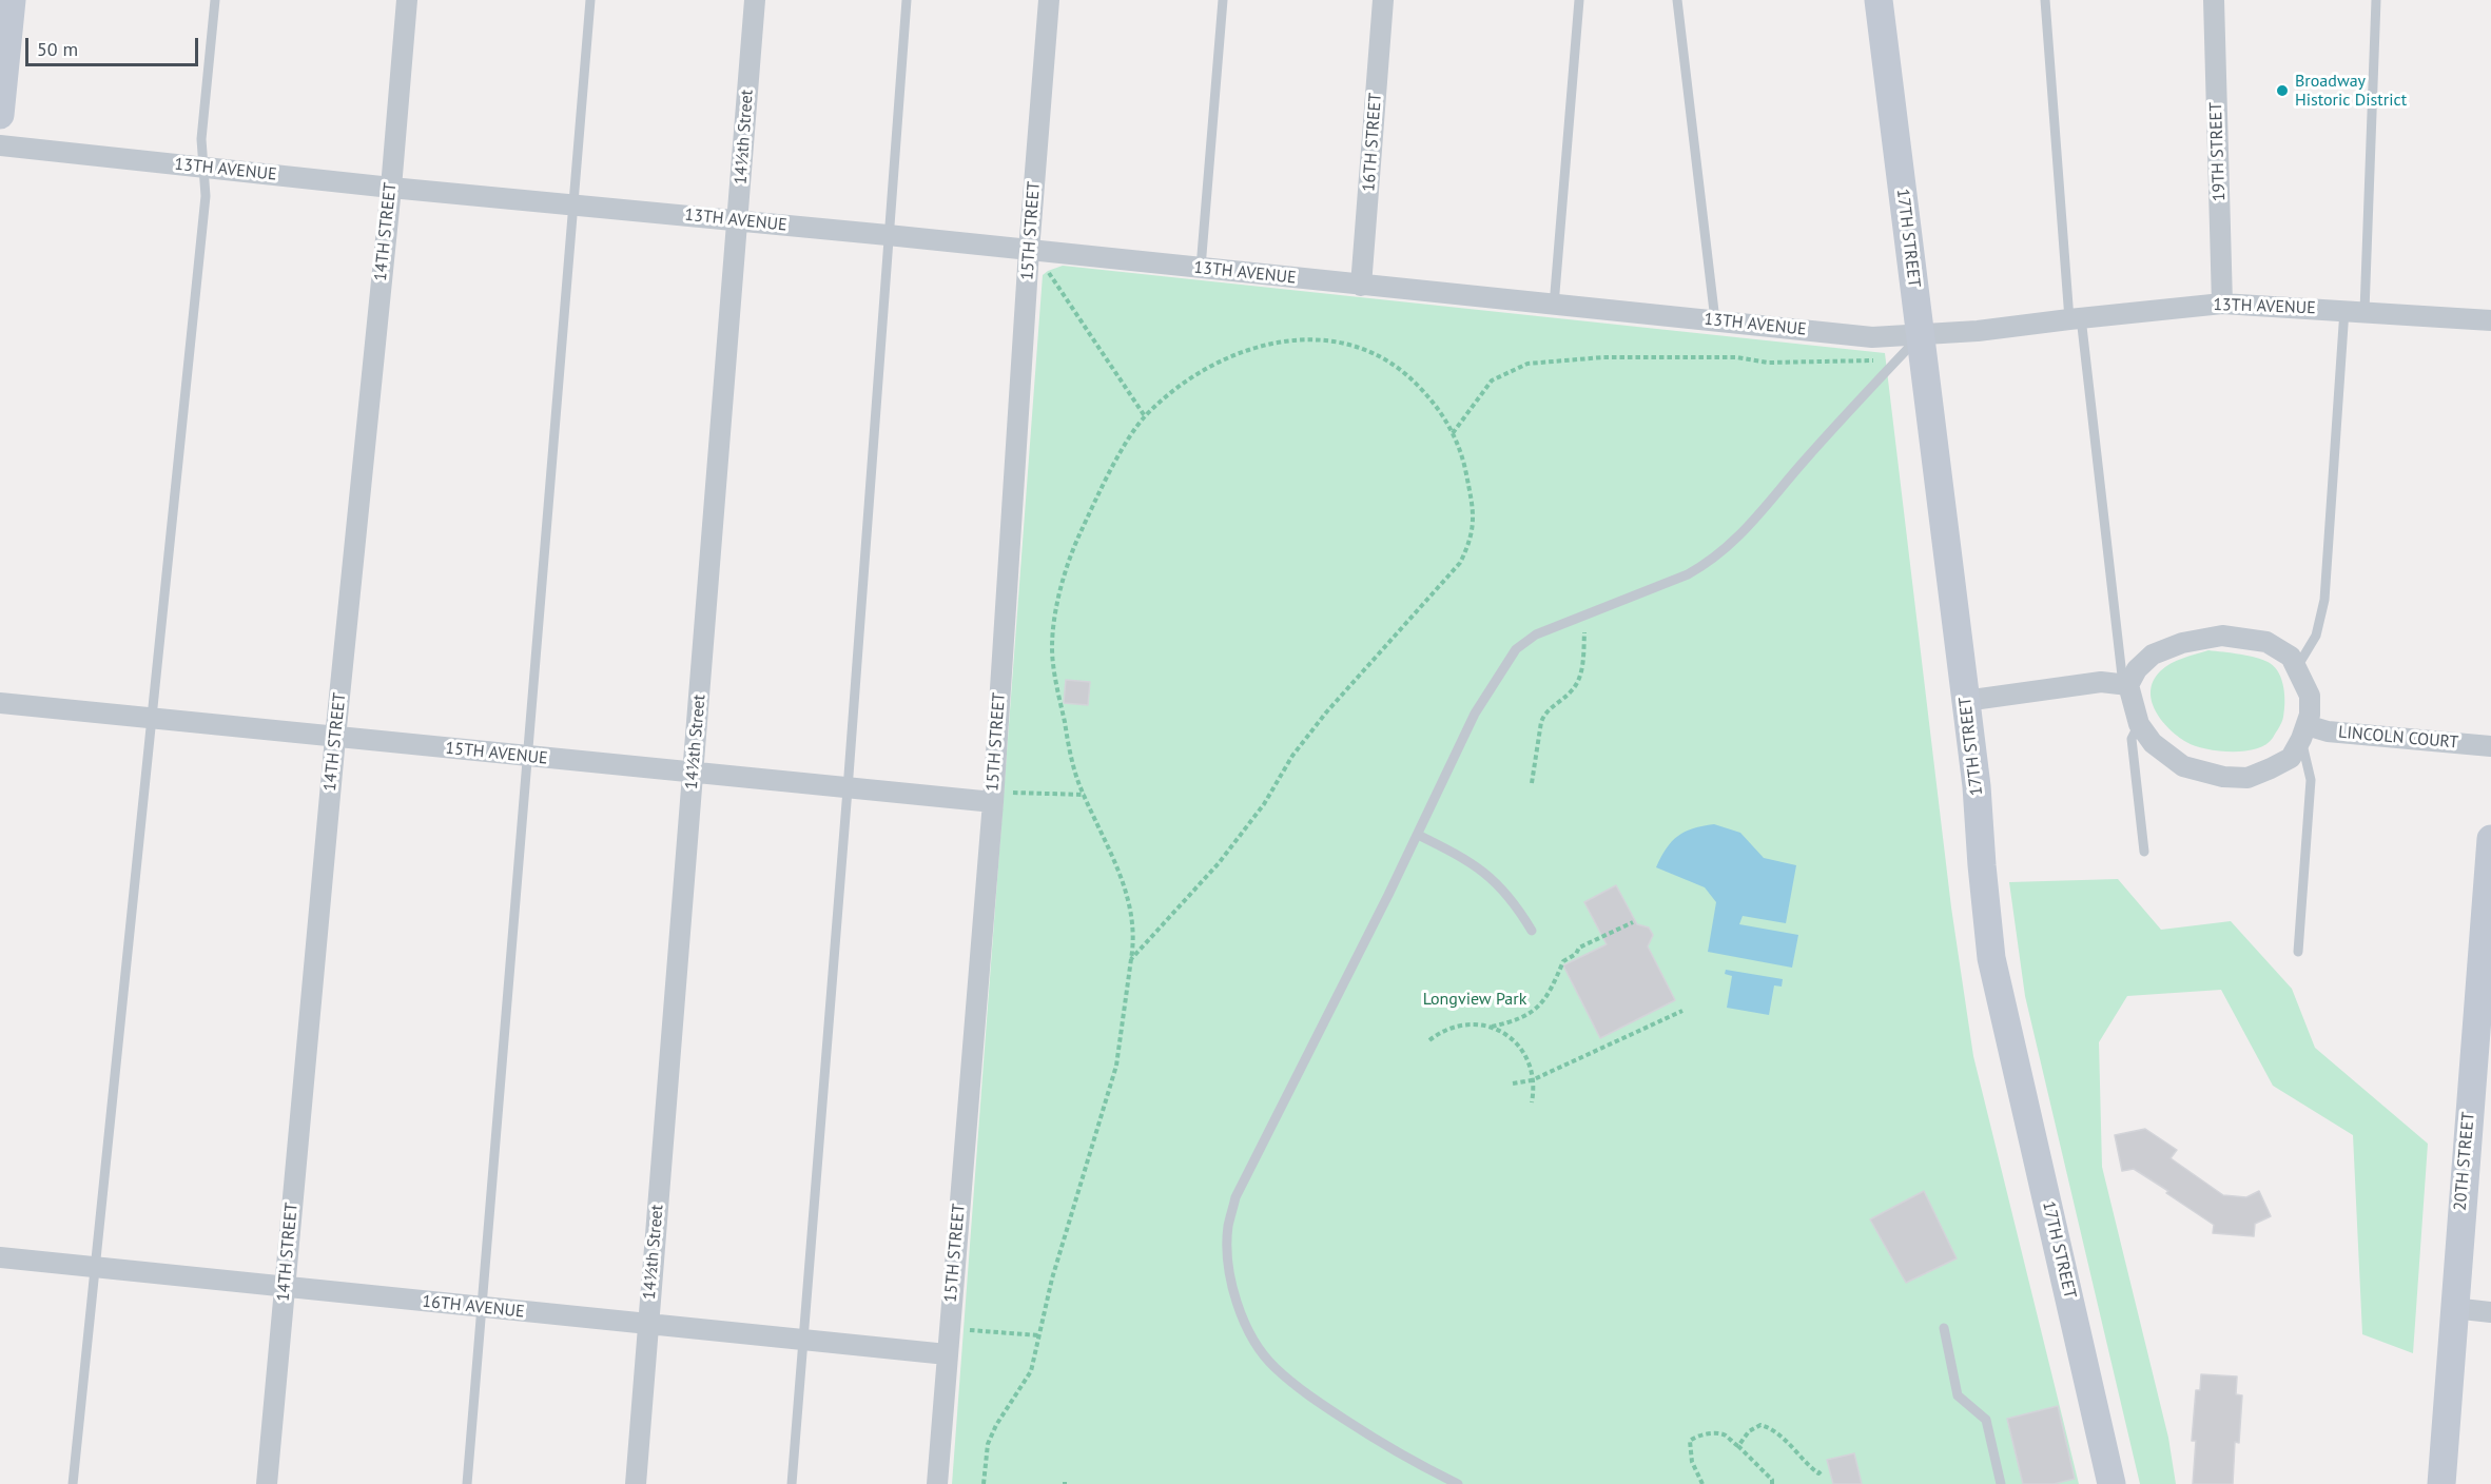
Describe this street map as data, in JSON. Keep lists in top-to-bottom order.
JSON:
{
  "streets": {
    "street": [
      "14½th Street",
      "16TH STREET",
      "19TH STREET",
      "13TH AVENUE",
      "15TH STREET",
      "14TH STREET",
      "17TH STREET",
      "LINCOLN COURT",
      "15TH AVENUE",
      "20TH STREET",
      "16TH AVENUE"
    ]
  },
  "crossings": [
    ["14½th Street", "13TH AVENUE"],
    ["14½th Street", "15TH AVENUE"],
    ["14½th Street", "16TH AVENUE"],
    ["16TH STREET", "13TH AVENUE"],
    ["19TH STREET", "13TH AVENUE"],
    ["13TH AVENUE", "15TH STREET"],
    ["13TH AVENUE", "14TH STREET"],
    ["13TH AVENUE", "17TH STREET"],
    ["15TH STREET", "15TH AVENUE"],
    ["15TH STREET", "16TH AVENUE"],
    ["14TH STREET", "15TH AVENUE"],
    ["14TH STREET", "16TH AVENUE"]
  ],
  "parks": ["Longview Park"],
  "places": ["Broadway Historic District"],
  "scale_bar": "50 m"
}
